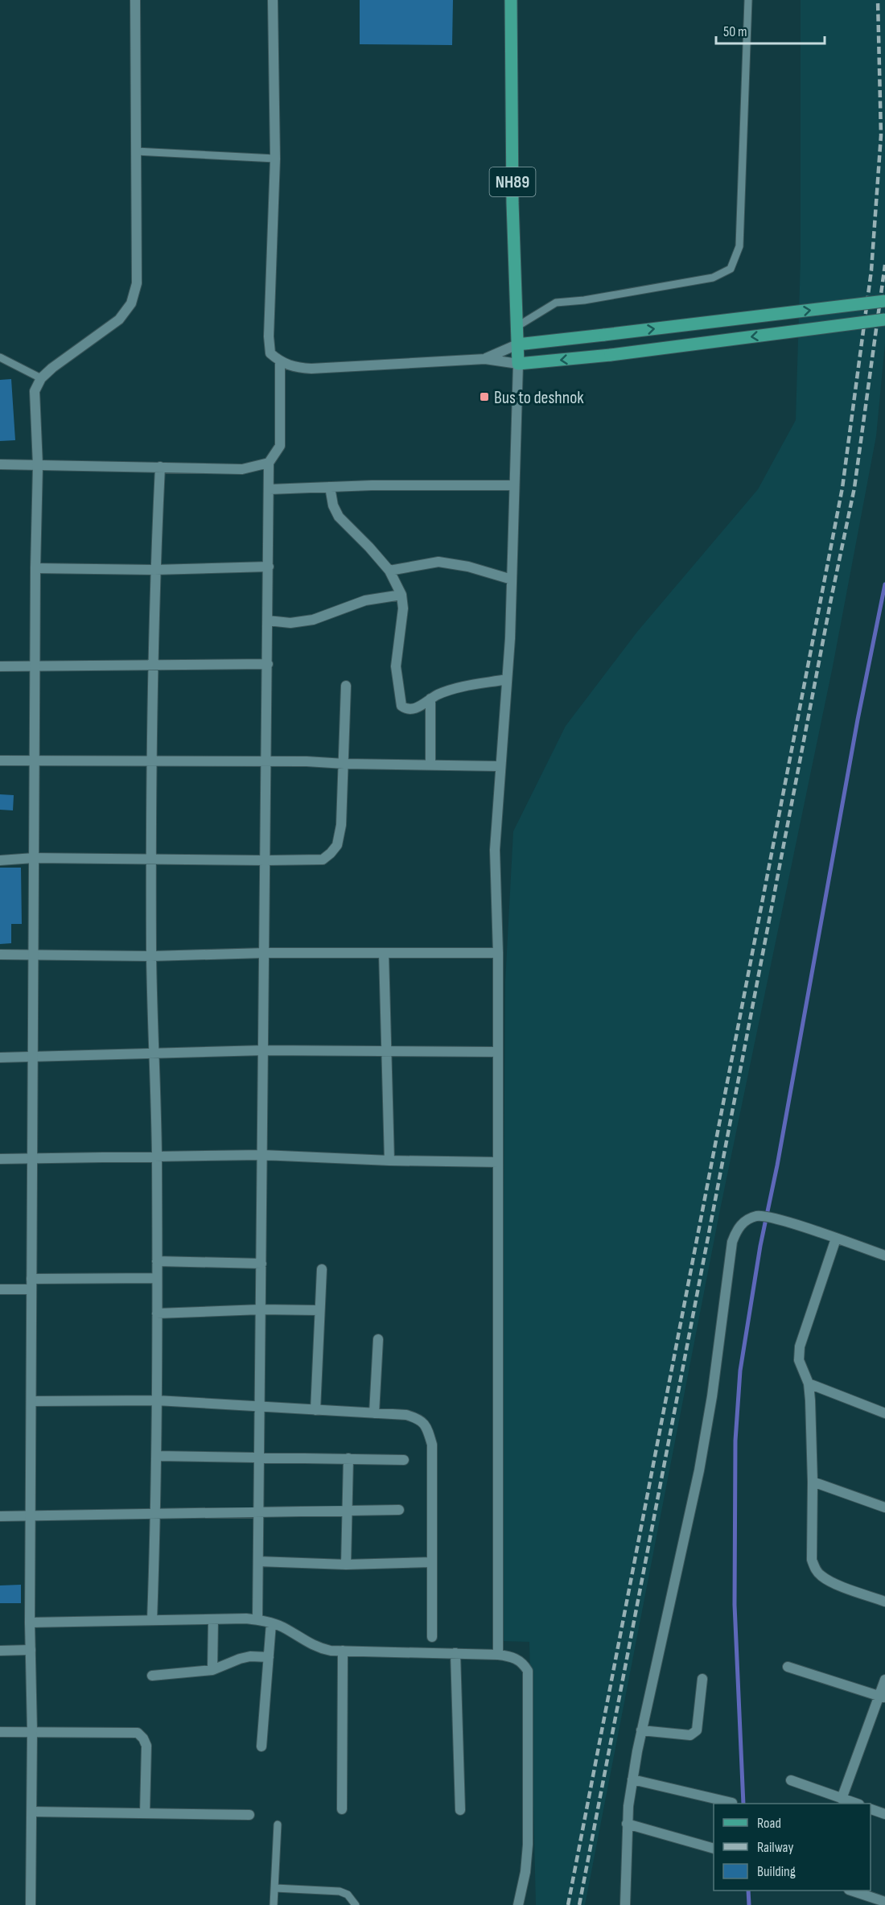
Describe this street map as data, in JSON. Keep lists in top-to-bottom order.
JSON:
{
  "streets": {
    "main road": ["NH89"]
  },
  "places": {
    "transit": ["Bus to deshnok"]
  },
  "legend": ["Road", "Railway", "Building"],
  "scale_bar": "50 m"
}
